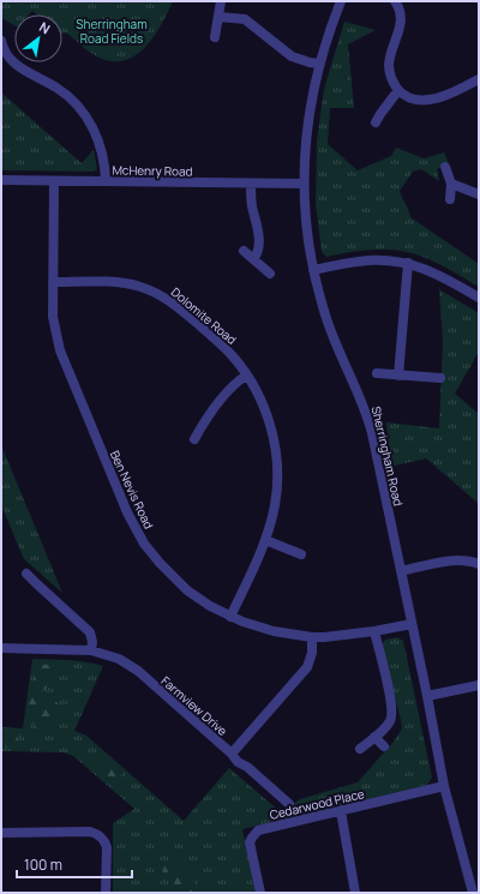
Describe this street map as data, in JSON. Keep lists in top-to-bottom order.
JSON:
{
  "streets": {
    "street": [
      "McHenry Road",
      "Dolomite Road",
      "Sherringham Road",
      "Ben Nevis Road",
      "Farmview Drive",
      "Cedarwood Place"
    ]
  },
  "crossings": [
    ["McHenry Road", "Sherringham Road"],
    ["McHenry Road", "Ben Nevis Road"],
    ["Dolomite Road", "Ben Nevis Road"],
    ["Sherringham Road", "Ben Nevis Road"],
    ["Sherringham Road", "Cedarwood Place"]
  ],
  "parks": ["Sherringham Road Fields"],
  "scale_bar": "100 m",
  "north": "top right"
}
